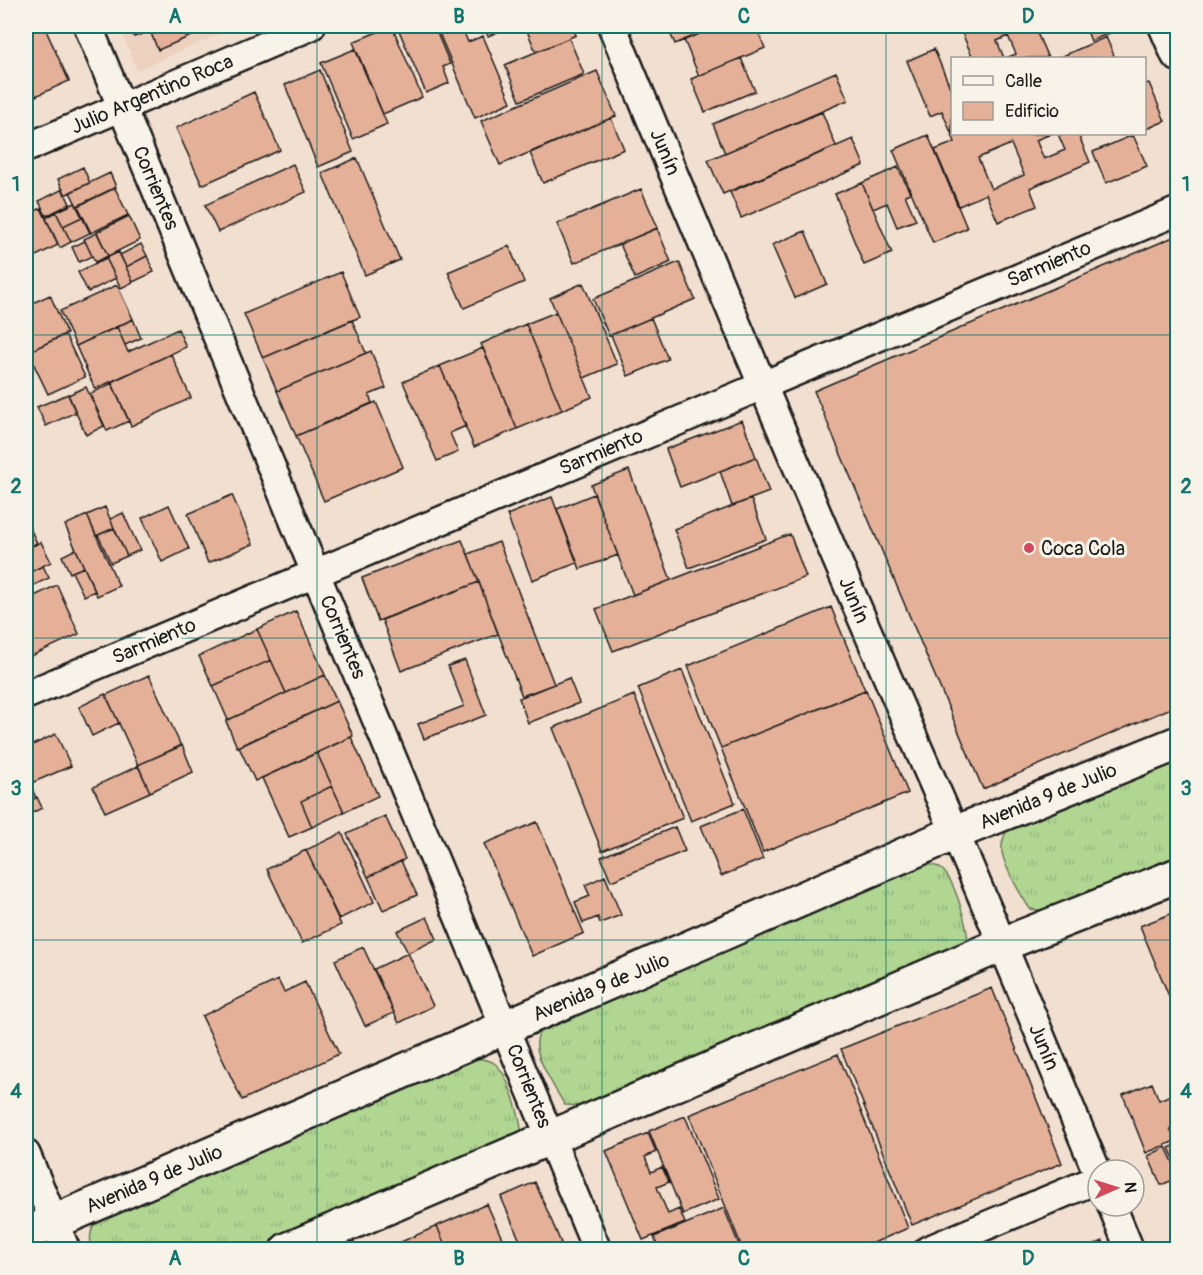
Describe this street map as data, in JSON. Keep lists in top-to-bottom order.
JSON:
{
  "streets": {
    "main road": ["Avenida 9 de Julio"],
    "street": [
      "Julio Argentino Roca",
      "Junín",
      "Corrientes",
      "Sarmiento"
    ]
  },
  "crossings": [
    ["Julio Argentino Roca", "Corrientes"],
    ["Junín", "Sarmiento"],
    ["Junín", "Avenida 9 de Julio"],
    ["Corrientes", "Sarmiento"],
    ["Corrientes", "Avenida 9 de Julio"]
  ],
  "places": ["Coca Cola"],
  "legend": ["Calle", "Edificio"],
  "north": "right",
  "grid": {
    "columns": [
      "A",
      "B",
      "C",
      "D"
    ],
    "rows": [
      "1",
      "2",
      "3",
      "4"
    ]
  }
}
